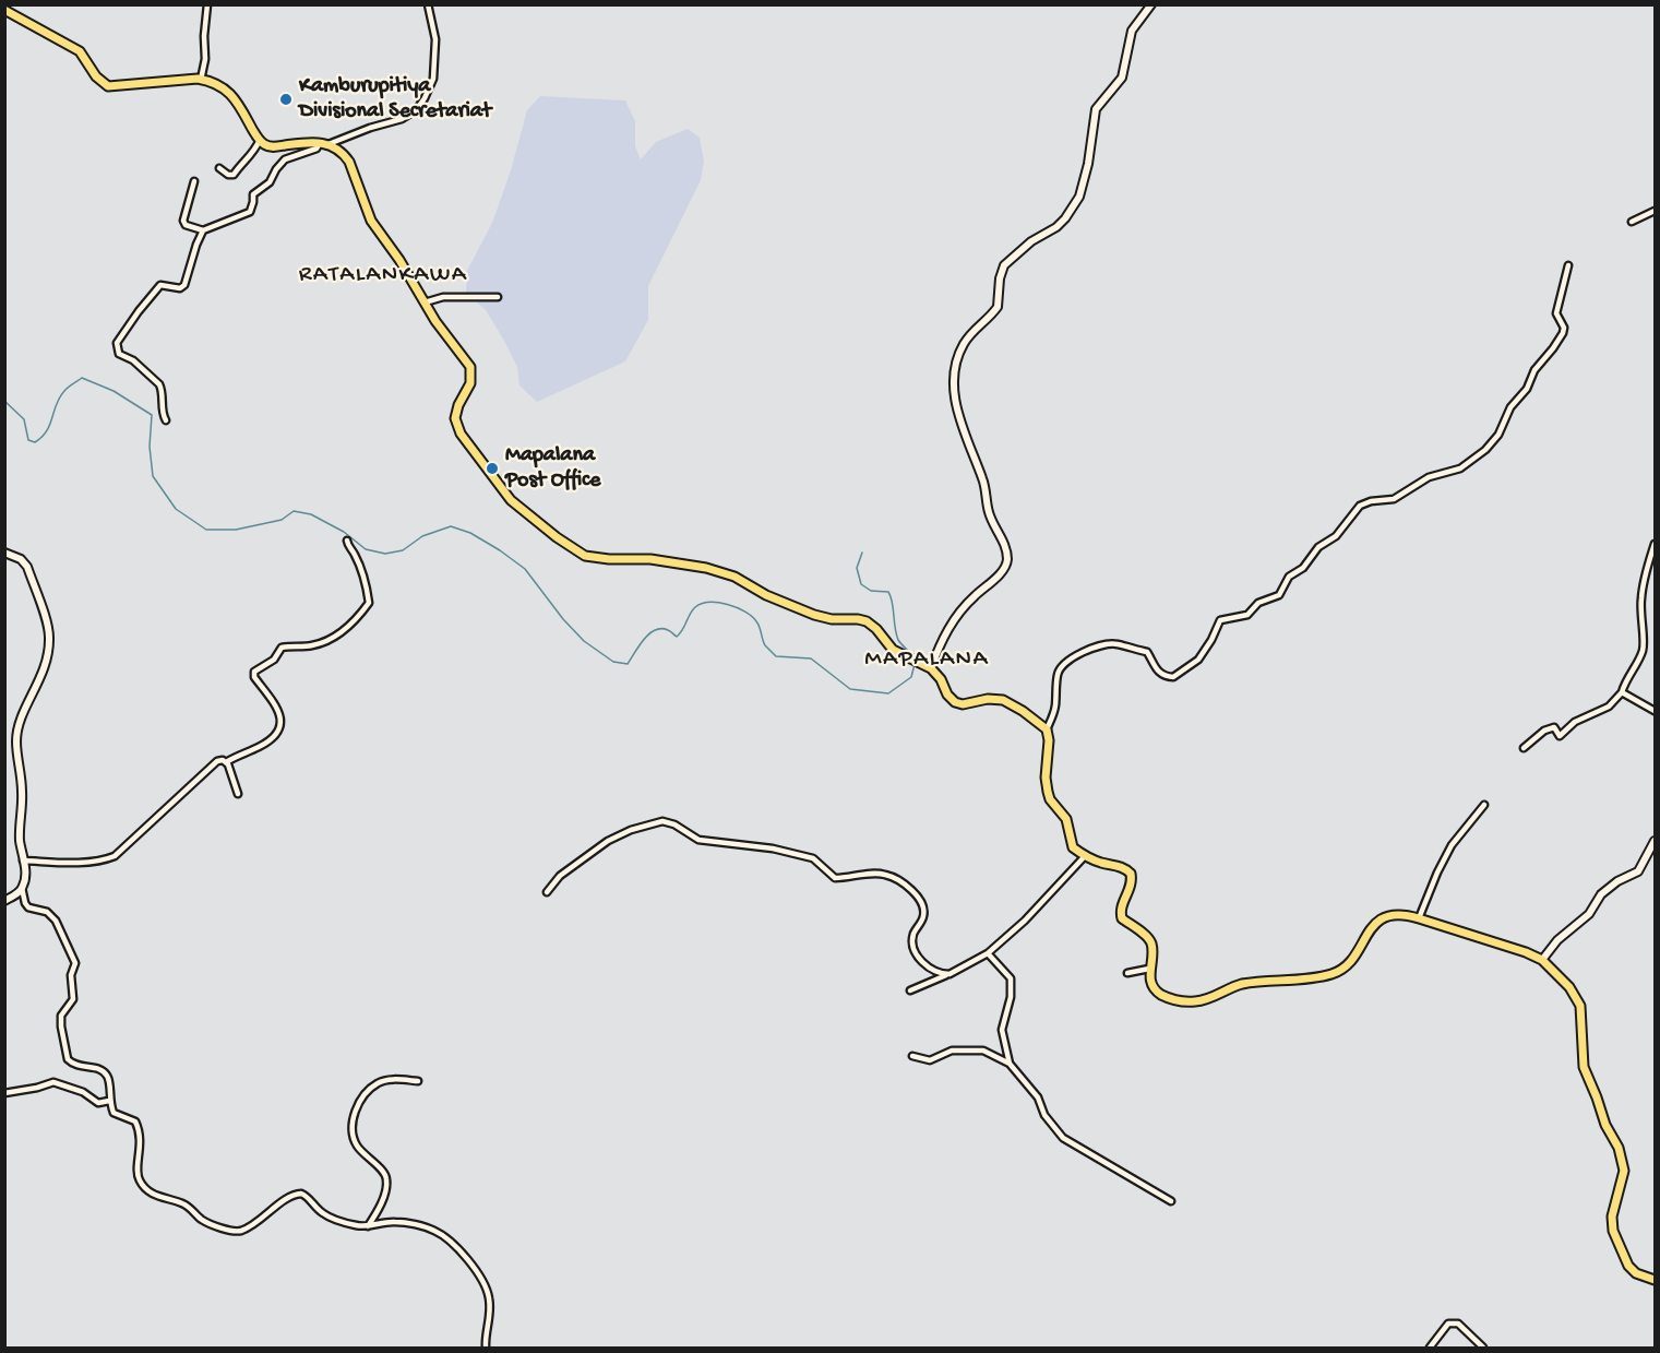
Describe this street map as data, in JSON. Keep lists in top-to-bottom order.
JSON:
{
  "districts": ["RATALANKAWA", "MAPALANA"],
  "places": ["Kamburupitiya Divisional Secretariat", "Mapalana Post Office"]
}
